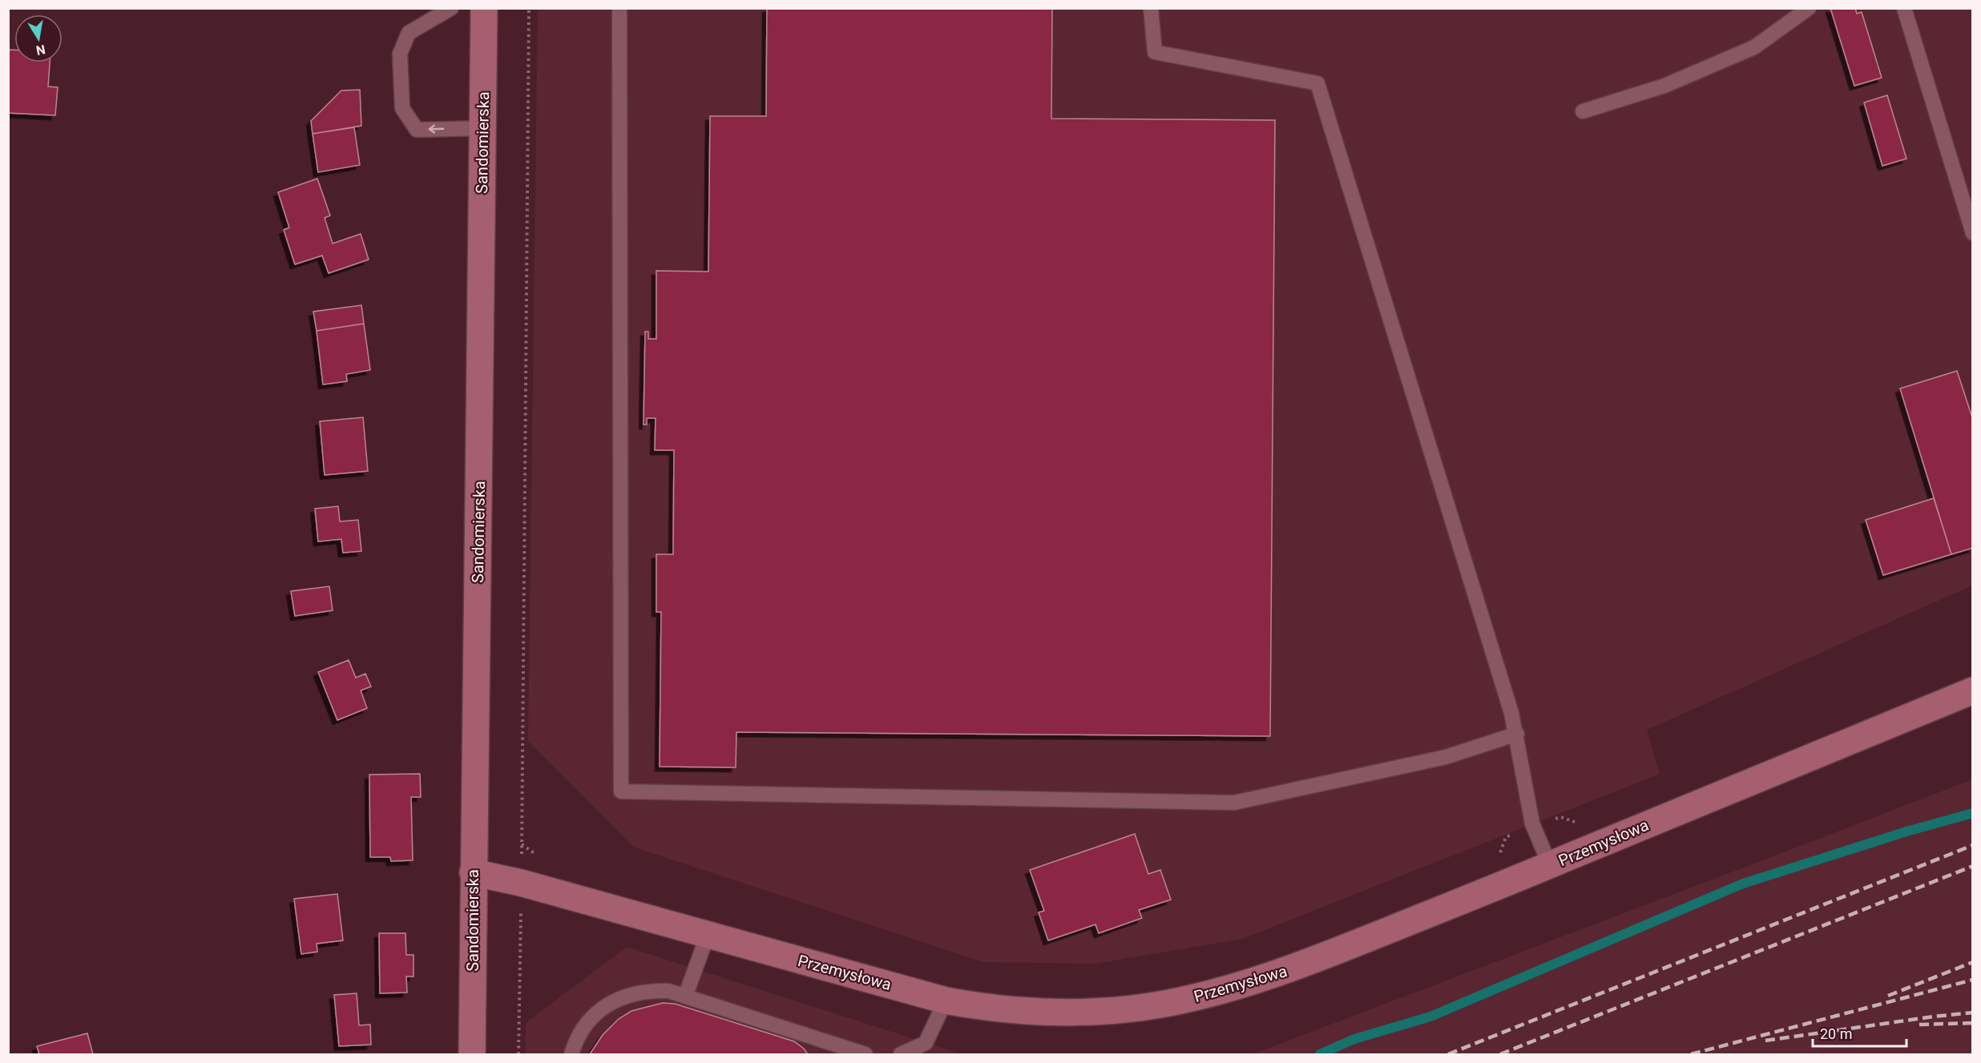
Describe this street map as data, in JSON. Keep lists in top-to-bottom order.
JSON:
{
  "streets": {
    "street": ["Sandomierska", "Przemysłowa"]
  },
  "crossings": [
    ["Sandomierska", "Przemysłowa"]
  ],
  "scale_bar": "20 m",
  "north": "bottom"
}
